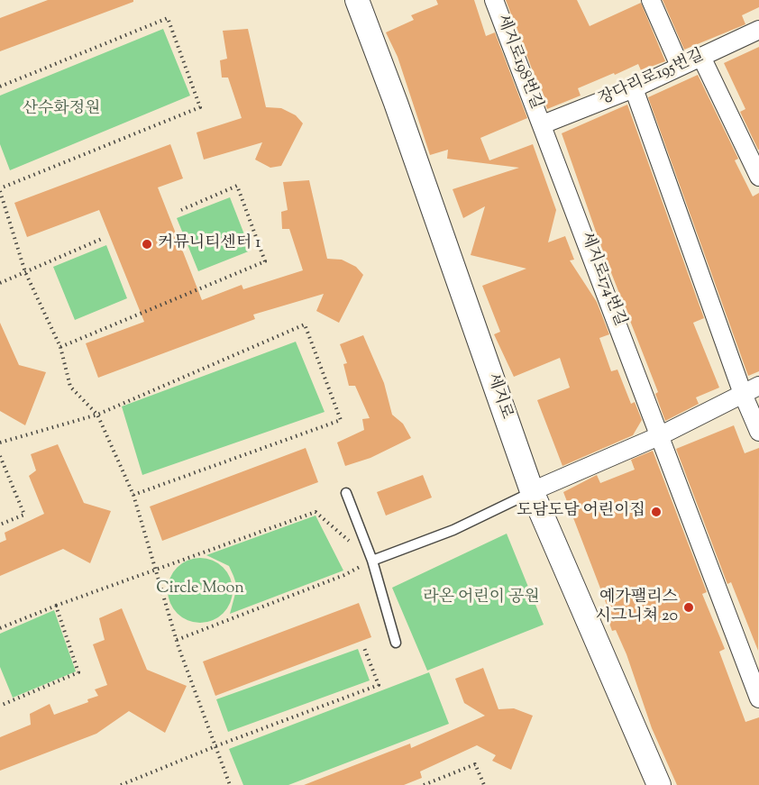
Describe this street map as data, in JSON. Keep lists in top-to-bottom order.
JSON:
{
  "streets": {
    "street": [
      "세지로198번길",
      "장다리로195번길",
      "세지로174번길",
      "세지로"
    ]
  },
  "crossings": [
    ["세지로198번길", "장다리로195번길"],
    ["세지로198번길", "세지로174번길"],
    ["장다리로195번길", "세지로174번길"]
  ],
  "parks": ["산수화정원", "Circle Moon", "라온 어린이 공원"],
  "places": ["커뮤니티센터 1", "도담도담 어린이집", "예가팰리스 시그니쳐 20"]
}
